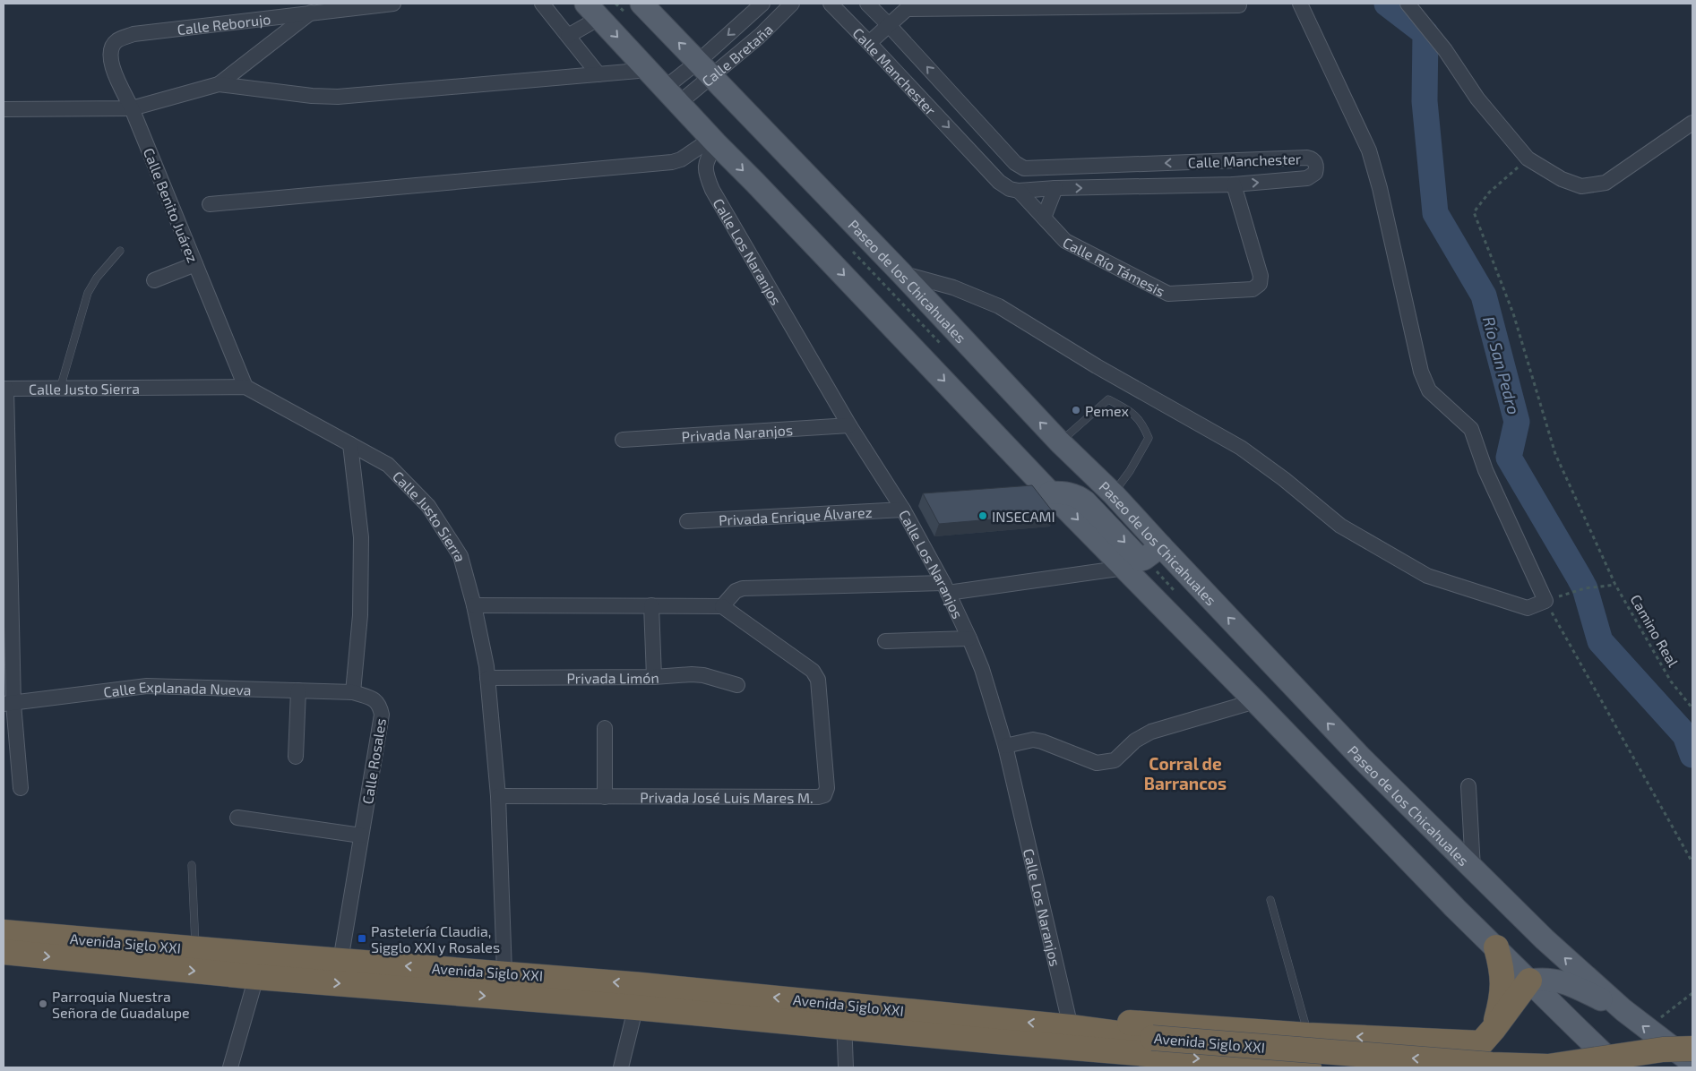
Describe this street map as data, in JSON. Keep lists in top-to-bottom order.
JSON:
{
  "streets": {
    "highway": ["Avenida Siglo XXI"],
    "main road": ["Paseo de los Chicahuales"],
    "street": [
      "Calle Reborujo",
      "Calle Bretaña",
      "Calle Manchester",
      "Calle Benito Juárez",
      "Calle Los Naranjos",
      "Calle Río Támesis",
      "Calle Justo Sierra",
      "Privada Naranjos",
      "Privada Enrique Álvarez",
      "Privada Limón",
      "Calle Explanada Nueva",
      "Calle Rosales",
      "Privada José Luis Mares M."
    ],
    "path": ["Camino Real"]
  },
  "crossings": [
    ["Calle Reborujo", "Calle Benito Juárez"],
    ["Calle Bretaña", "Paseo de los Chicahuales"],
    ["Calle Manchester", "Calle Río Támesis"],
    ["Calle Benito Juárez", "Calle Justo Sierra"],
    ["Calle Los Naranjos", "Privada Naranjos"],
    ["Calle Los Naranjos", "Privada Enrique Álvarez"],
    ["Calle Los Naranjos", "Avenida Siglo XXI"],
    ["Calle Justo Sierra", "Privada Limón"],
    ["Calle Justo Sierra", "Privada José Luis Mares M."],
    ["Calle Justo Sierra", "Avenida Siglo XXI"],
    ["Calle Explanada Nueva", "Calle Rosales"],
    ["Calle Rosales", "Avenida Siglo XXI"]
  ],
  "districts": ["Corral de Barrancos"],
  "water": ["Río San Pedro"],
  "places": {
    "other": ["Pemex", "INSECAMI", "Parroquia Nuestra Señora de Guadalupe"],
    "transit": ["Pastelería Claudia, Sigglo XXI y Rosales"]
  }
}
